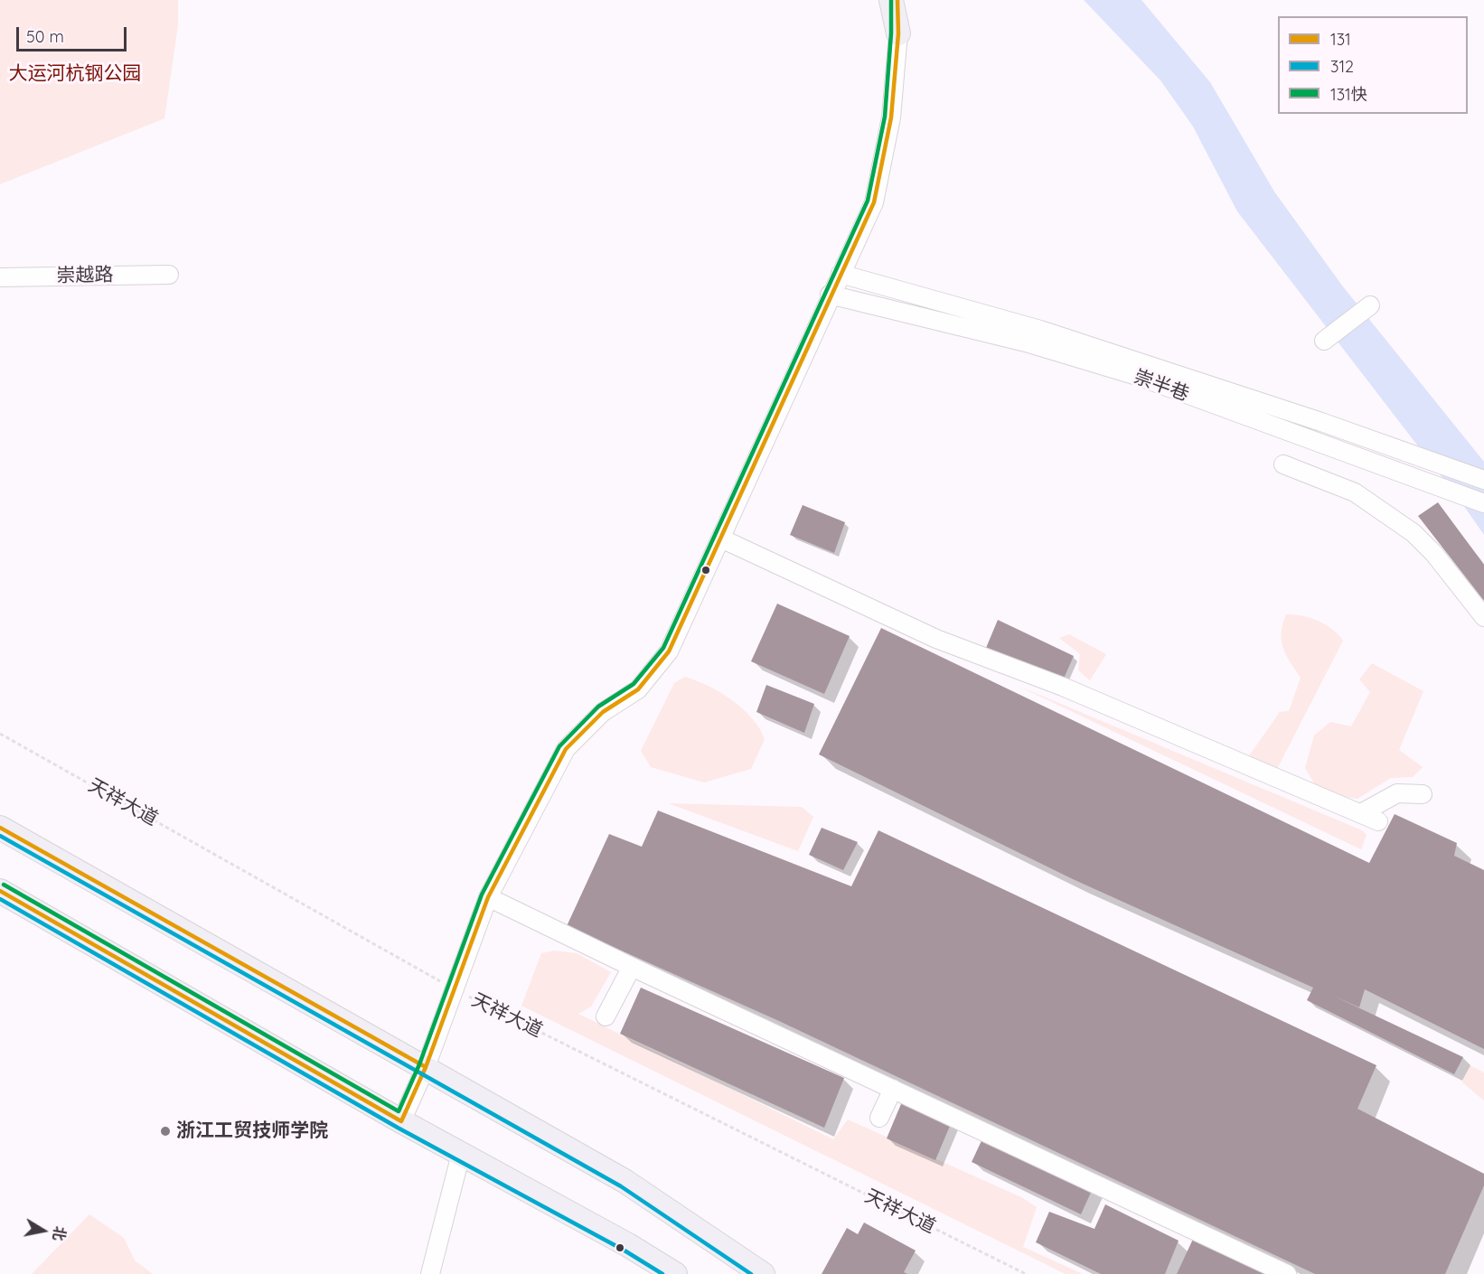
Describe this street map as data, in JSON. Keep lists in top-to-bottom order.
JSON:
{
  "streets": {
    "street": ["崇越路", "崇半巷"],
    "path": ["天祥大道"]
  },
  "parks": ["大运河杭钢公园"],
  "places": ["浙江工贸技师学院"],
  "lines": ["transit line 131", "transit line 131快", "transit line 312"],
  "legend": ["131", "312", "131快"],
  "scale_bar": "50 m",
  "north": "right"
}
